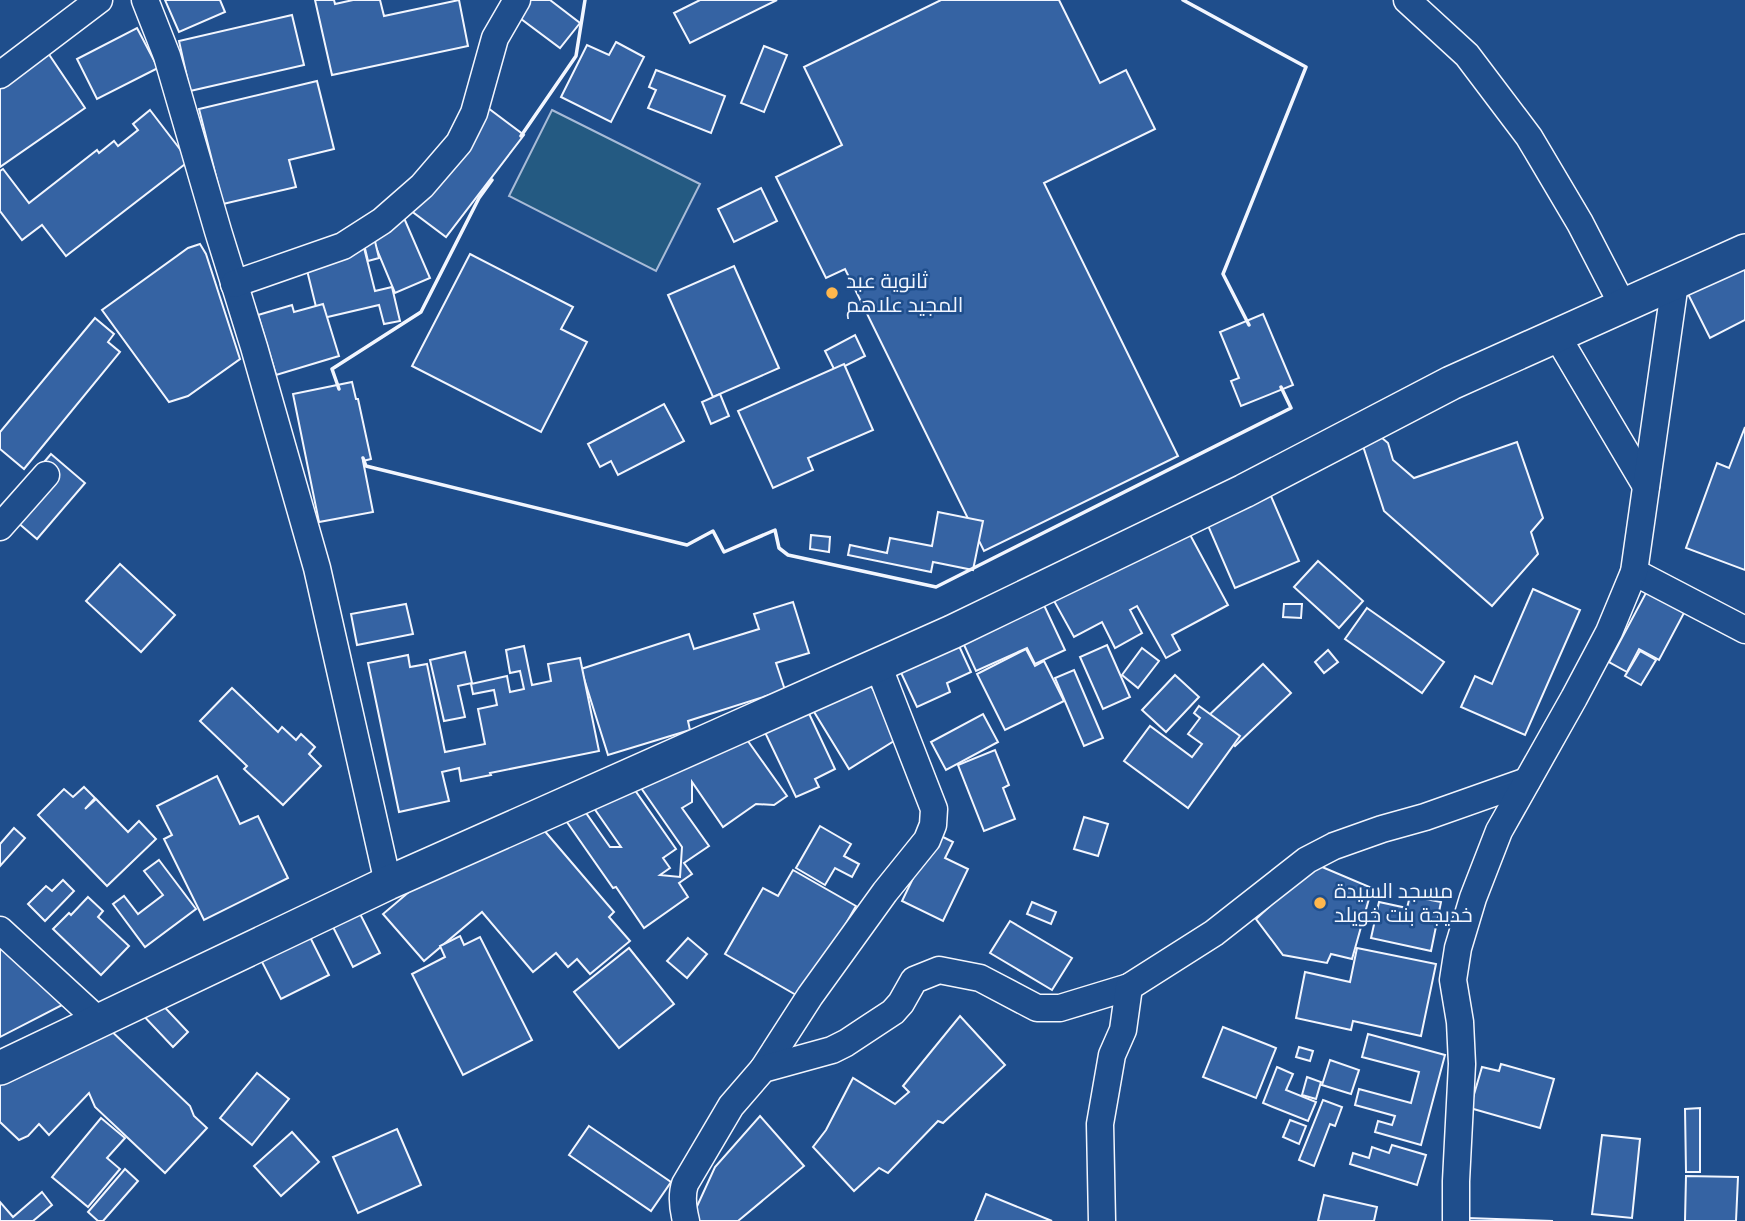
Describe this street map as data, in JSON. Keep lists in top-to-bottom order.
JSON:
{
  "places": ["ثانوية عبد المجيد علاهم", "مسجد السيدة خديجة بنت خويلد"]
}
